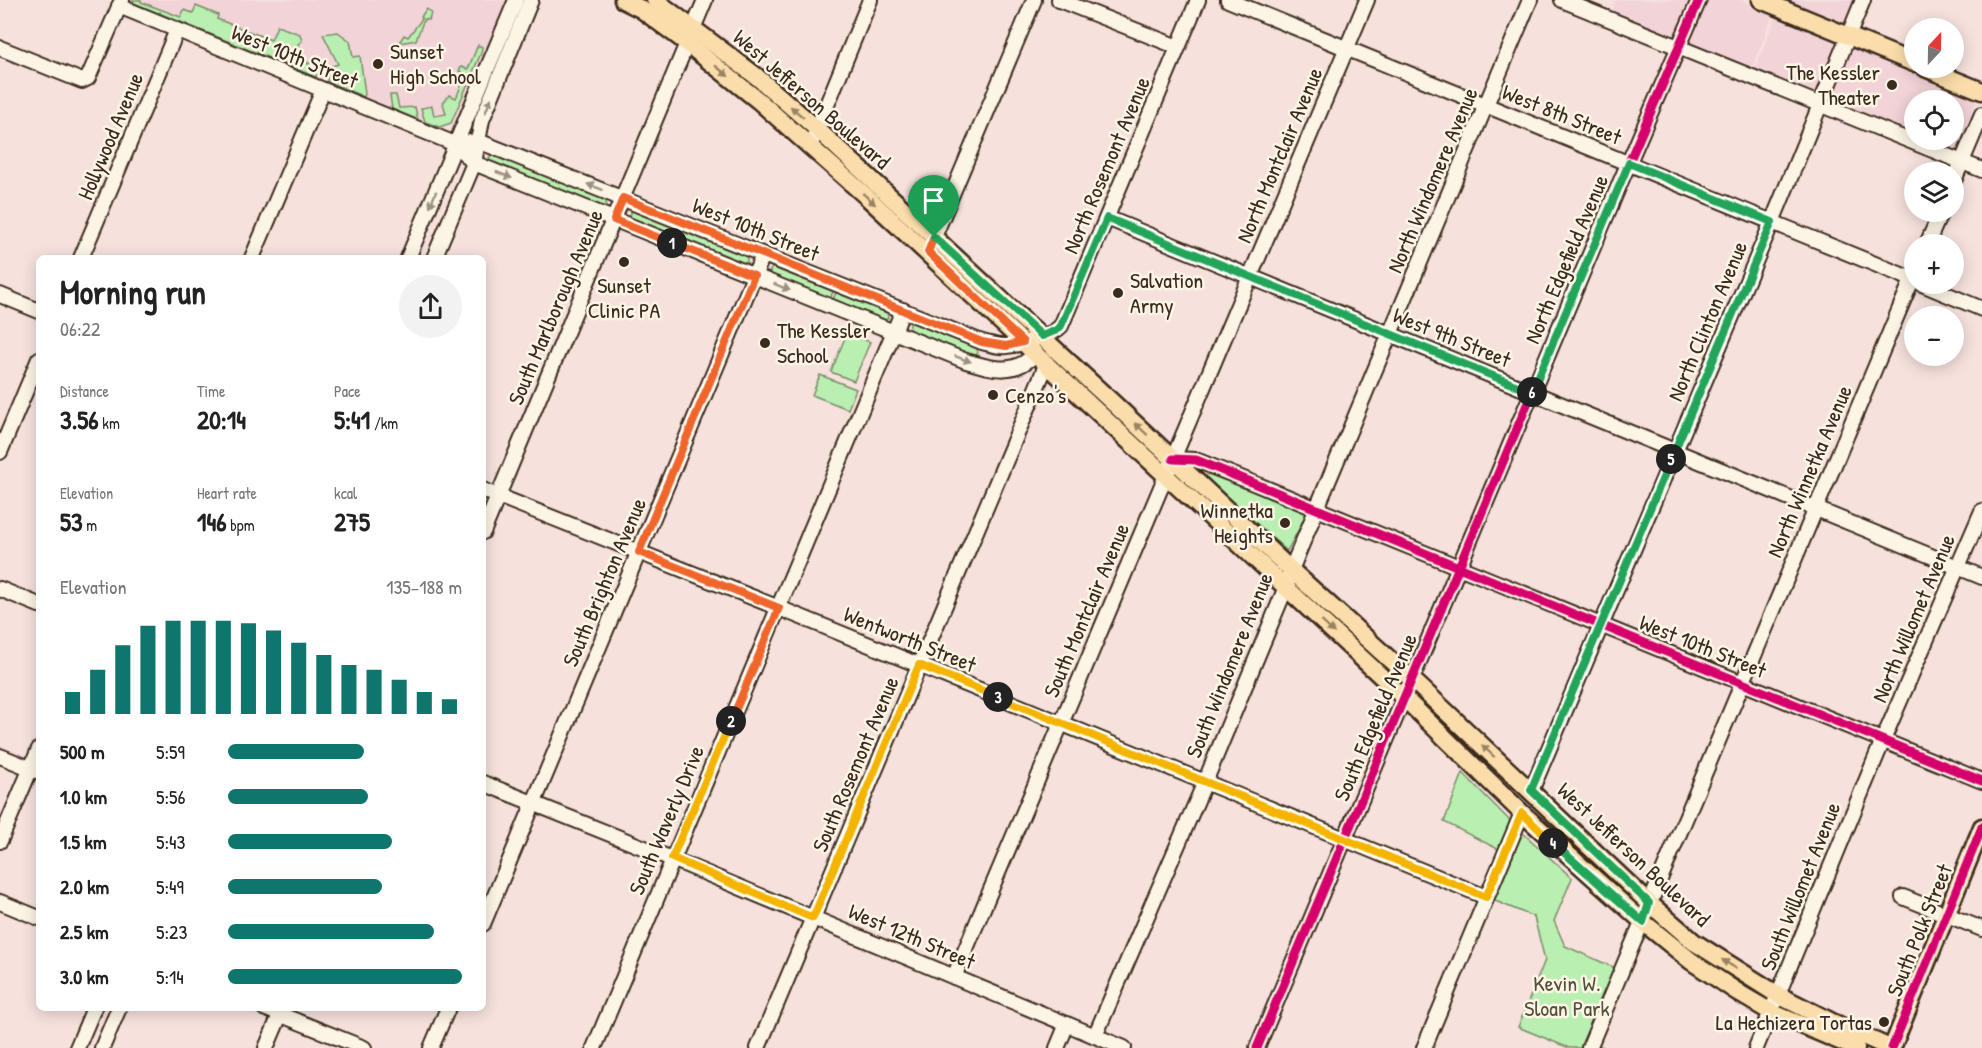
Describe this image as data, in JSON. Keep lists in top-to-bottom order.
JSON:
{
  "streets": {
    "main road": ["West Jefferson Boulevard", "South Polk Street"],
    "street": [
      "West 10th Street",
      "West 8th Street",
      "Hollywood Avenue",
      "North Montclair Avenue",
      "North Rosemont Avenue",
      "North Windomere Avenue",
      "North Edgefield Avenue",
      "South Marlborough Avenue",
      "North Clinton Avenue",
      "West 9th Street",
      "North Winnetka Avenue",
      "South Brighton Avenue",
      "South Montclair Avenue",
      "North Willomet Avenue",
      "Wentworth Street",
      "South Windomere Avenue",
      "South Edgefield Avenue",
      "South Rosemont Avenue",
      "South Waverly Drive",
      "South Willomet Avenue",
      "West 12th Street"
    ]
  },
  "crossings": [
    ["West 10th Street", "West Jefferson Boulevard"],
    ["West 10th Street", "Hollywood Avenue"],
    ["West 10th Street", "North Montclair Avenue"],
    ["West 10th Street", "North Rosemont Avenue"],
    ["West 10th Street", "North Windomere Avenue"],
    ["West 10th Street", "North Edgefield Avenue"],
    ["West 10th Street", "South Marlborough Avenue"],
    ["West 10th Street", "North Clinton Avenue"],
    ["West 10th Street", "North Winnetka Avenue"],
    ["West 10th Street", "South Brighton Avenue"],
    ["West 10th Street", "South Montclair Avenue"],
    ["West 10th Street", "North Willomet Avenue"],
    ["West 10th Street", "South Windomere Avenue"],
    ["West 10th Street", "South Edgefield Avenue"],
    ["West 10th Street", "South Rosemont Avenue"],
    ["West 10th Street", "South Waverly Drive"],
    ["West 10th Street", "South Willomet Avenue"],
    ["West Jefferson Boulevard", "North Montclair Avenue"],
    ["West Jefferson Boulevard", "North Rosemont Avenue"],
    ["West Jefferson Boulevard", "South Marlborough Avenue"],
    ["West Jefferson Boulevard", "North Clinton Avenue"],
    ["West Jefferson Boulevard", "North Winnetka Avenue"],
    ["West Jefferson Boulevard", "South Montclair Avenue"],
    ["West Jefferson Boulevard", "South Windomere Avenue"],
    ["West Jefferson Boulevard", "South Edgefield Avenue"],
    ["West Jefferson Boulevard", "South Rosemont Avenue"],
    ["West Jefferson Boulevard", "South Willomet Avenue"],
    ["West Jefferson Boulevard", "South Polk Street"],
    ["West 8th Street", "North Montclair Avenue"],
    ["West 8th Street", "North Windomere Avenue"],
    ["West 8th Street", "North Edgefield Avenue"],
    ["West 8th Street", "North Clinton Avenue"],
    ["North Montclair Avenue", "West 9th Street"],
    ["North Montclair Avenue", "South Montclair Avenue"],
    ["North Rosemont Avenue", "West 9th Street"],
    ["North Windomere Avenue", "West 9th Street"],
    ["North Windomere Avenue", "South Windomere Avenue"],
    ["North Edgefield Avenue", "West 9th Street"],
    ["North Edgefield Avenue", "South Edgefield Avenue"],
    ["South Marlborough Avenue", "Wentworth Street"],
    ["North Clinton Avenue", "West 9th Street"],
    ["West 9th Street", "North Winnetka Avenue"],
    ["West 9th Street", "North Willomet Avenue"],
    ["South Brighton Avenue", "Wentworth Street"],
    ["South Brighton Avenue", "West 12th Street"],
    ["South Montclair Avenue", "Wentworth Street"],
    ["South Montclair Avenue", "West 12th Street"],
    ["North Willomet Avenue", "South Willomet Avenue"],
    ["Wentworth Street", "South Windomere Avenue"],
    ["Wentworth Street", "South Edgefield Avenue"],
    ["Wentworth Street", "South Rosemont Avenue"],
    ["Wentworth Street", "South Waverly Drive"],
    ["South Windomere Avenue", "West 12th Street"],
    ["South Rosemont Avenue", "West 12th Street"],
    ["South Waverly Drive", "West 12th Street"]
  ],
  "parks": ["Kevin W. Sloan Park"],
  "places": [
    "Sunset High School",
    "The Kessler Theater",
    "Sunset Clinic PA",
    "Salvation Army",
    "The Kessler School",
    "Cenzo's",
    "Winnetka Heights",
    "La Hechizera Tortas"
  ],
  "north": "top",
  "page": {
    "map_buttons": ["+", "−"],
    "pins": [
      "1",
      "6",
      "5",
      "3",
      "2",
      "4"
    ],
    "heading": ["Morning run", "06:22"],
    "stats": [
      ["Distance", "3.56 km"],
      ["Time", "20:14"],
      ["Pace", "5:41 /km"],
      ["Elevation", "53 m"],
      ["Heart rate", "146 bpm"],
      ["kcal", "275"]
    ],
    "chart": ["Elevation", "135–188 m"],
    "list": [
      {
        "name": "500 m",
        "note": "5:59"
      },
      {
        "name": "1.0 km",
        "note": "5:56"
      },
      {
        "name": "1.5 km",
        "note": "5:43"
      },
      {
        "name": "2.0 km",
        "note": "5:49"
      },
      {
        "name": "2.5 km",
        "note": "5:23"
      },
      {
        "name": "3.0 km",
        "note": "5:14"
      }
    ]
  }
}
